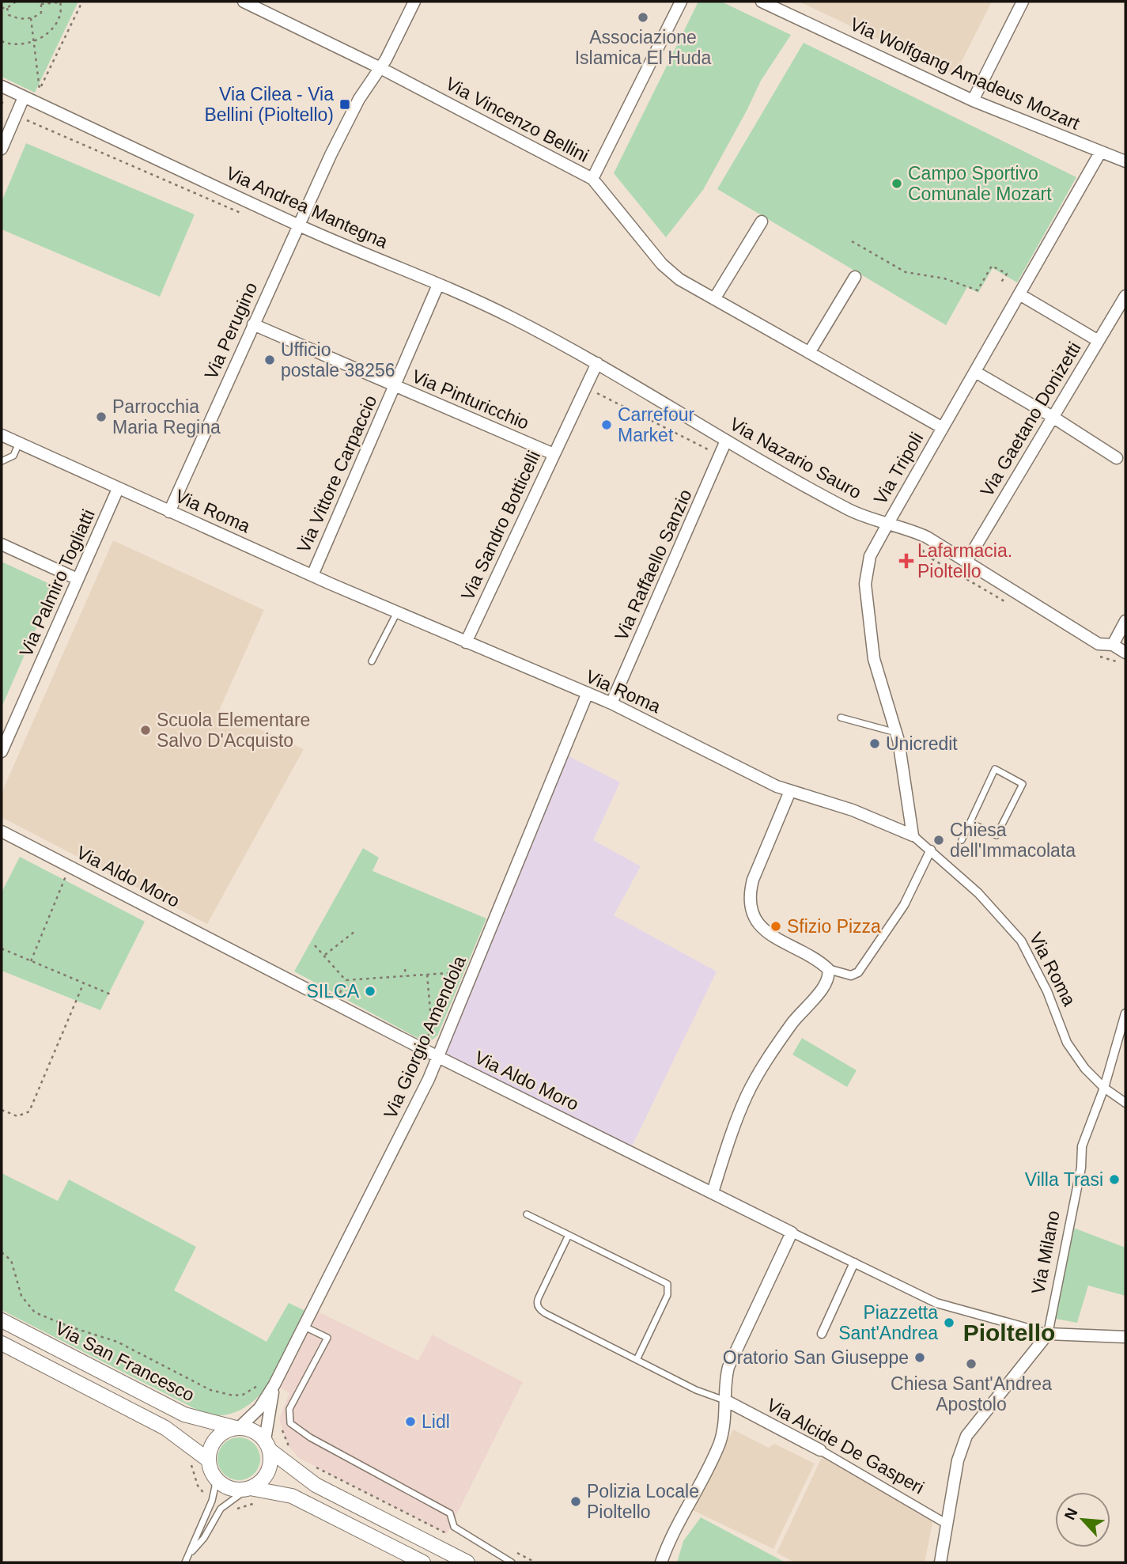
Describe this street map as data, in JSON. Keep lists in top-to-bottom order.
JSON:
{
  "streets": {
    "street": [
      "Via Wolfgang Amadeus Mozart",
      "Via Vincenzo Bellini",
      "Via Andrea Mantegna",
      "Via Perugino",
      "Via Pinturicchio",
      "Via Gaetano Donizetti",
      "Via Nazario Sauro",
      "Via Tripoli",
      "Via Vittore Carpaccio",
      "Via Roma",
      "Via Sandro Botticelli",
      "Via Raffaello Sanzio",
      "Via Palmiro Togliatti",
      "Via Aldo Moro",
      "Via Giorgio Amendola",
      "Via Milano",
      "Via San Francesco",
      "Via Alcide De Gasperi"
    ]
  },
  "crossings": [
    ["Via Wolfgang Amadeus Mozart", "Via Tripoli"],
    ["Via Vincenzo Bellini", "Via Perugino"],
    ["Via Vincenzo Bellini", "Via Tripoli"],
    ["Via Andrea Mantegna", "Via Perugino"],
    ["Via Andrea Mantegna", "Via Nazario Sauro"],
    ["Via Andrea Mantegna", "Via Vittore Carpaccio"],
    ["Via Andrea Mantegna", "Via Sandro Botticelli"],
    ["Via Perugino", "Via Pinturicchio"],
    ["Via Perugino", "Via Roma"],
    ["Via Pinturicchio", "Via Vittore Carpaccio"],
    ["Via Pinturicchio", "Via Sandro Botticelli"],
    ["Via Gaetano Donizetti", "Via Nazario Sauro"],
    ["Via Nazario Sauro", "Via Tripoli"],
    ["Via Nazario Sauro", "Via Sandro Botticelli"],
    ["Via Nazario Sauro", "Via Raffaello Sanzio"],
    ["Via Tripoli", "Via Roma"],
    ["Via Vittore Carpaccio", "Via Roma"],
    ["Via Roma", "Via Sandro Botticelli"],
    ["Via Roma", "Via Raffaello Sanzio"],
    ["Via Roma", "Via Palmiro Togliatti"],
    ["Via Roma", "Via Giorgio Amendola"],
    ["Via Roma", "Via Milano"],
    ["Via Aldo Moro", "Via Giorgio Amendola"],
    ["Via Aldo Moro", "Via Milano"],
    ["Via Giorgio Amendola", "Via San Francesco"],
    ["Via Milano", "Via Alcide De Gasperi"]
  ],
  "districts": ["Pioltello"],
  "places": {
    "other": [
      "Associazione Islamica El Huda",
      "Campo Sportivo Comunale Mozart",
      "Ufficio postale 38256",
      "Parrocchia Maria Regina",
      "Carrefour Market",
      "Scuola Elementare Salvo D'Acquisto",
      "Unicredit",
      "Chiesa dell'Immacolata",
      "Sfizio Pizza",
      "SILCA",
      "Villa Trasi",
      "Piazzetta Sant'Andrea",
      "Oratorio San Giuseppe",
      "Chiesa Sant'Andrea Apostolo",
      "Lidl",
      "Polizia Locale Pioltello"
    ],
    "transit": ["Via Cilea - Via Bellini (Pioltello)"],
    "health": ["Lafarmacia. Pioltello"]
  },
  "north": "top left"
}
